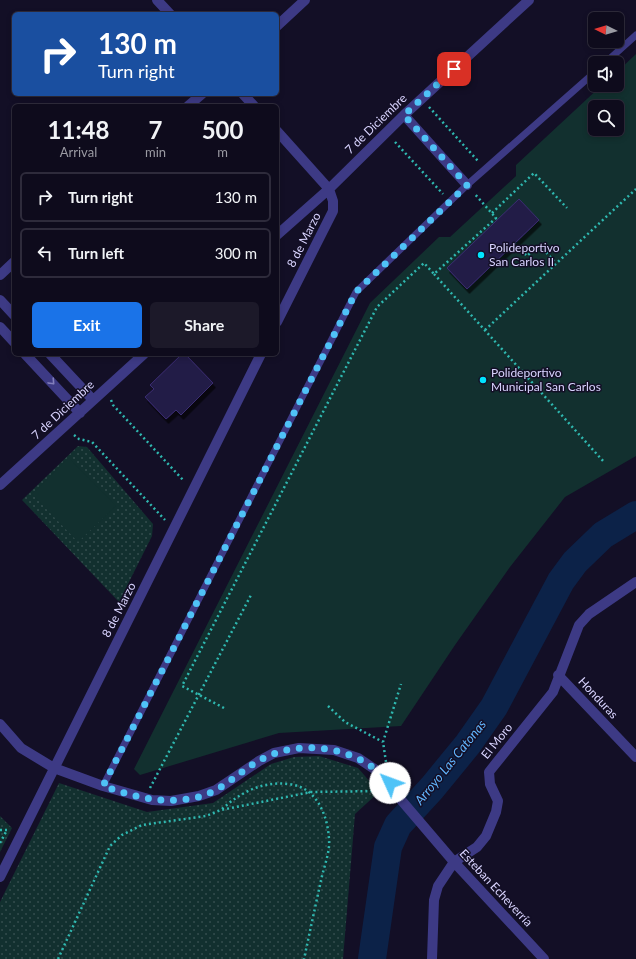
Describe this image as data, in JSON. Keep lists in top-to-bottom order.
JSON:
{
  "streets": {
    "street": [
      "7 de Diciembre",
      "8 de Marzo",
      "Honduras",
      "El Moro",
      "Esteban Echeverría"
    ]
  },
  "crossings": [
    ["7 de Diciembre", "8 de Marzo"],
    ["8 de Marzo", "Esteban Echeverría"],
    ["Honduras", "El Moro"],
    ["El Moro", "Esteban Echeverría"]
  ],
  "water": ["Arroyo Las Catonas"],
  "places": ["Polideportivo San Carlos II", "Polideportivo Municipal San Carlos"],
  "north": "left",
  "page": {
    "turn": ["130 m", "Turn right"],
    "eta": [
      "11:48",
      "Arrival",
      "7",
      "min",
      "500",
      "m"
    ],
    "list": [
      {
        "name": "Turn right",
        "value": "130 m"
      },
      {
        "name": "Turn left",
        "value": "300 m"
      }
    ],
    "buttons": ["Exit", "Share"]
  }
}
